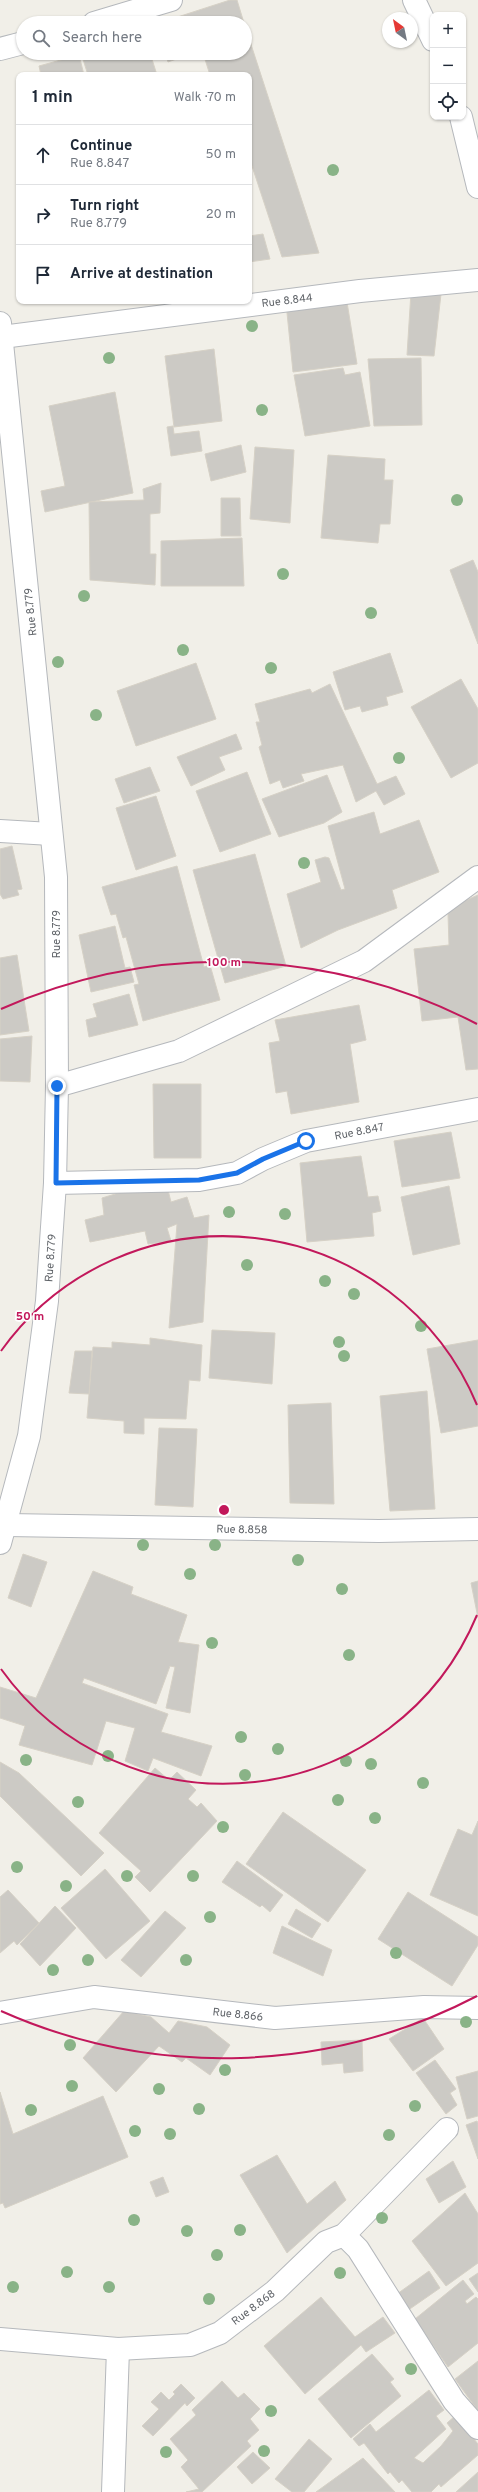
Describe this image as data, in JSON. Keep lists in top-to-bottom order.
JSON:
{
  "streets": {
    "street": [
      "Rue 8.844",
      "Rue 8.779",
      "Rue 8.847",
      "Rue 8.858",
      "Rue 8.866",
      "Rue 8.868"
    ]
  },
  "crossings": [
    ["Rue 8.844", "Rue 8.779"],
    ["Rue 8.779", "Rue 8.847"],
    ["Rue 8.779", "Rue 8.858"]
  ],
  "north": "top left",
  "page": {
    "map_buttons": ["+", "−"],
    "search": "Search here",
    "heading": ["1 min", "Walk · 70 m"],
    "list": [
      ["Continue", "Rue 8.847", "50 m"],
      ["Turn right", "Rue 8.779", "20 m"],
      "Arrive at destination"
    ]
  },
  "rings": ["100 m", "50 m"]
}
